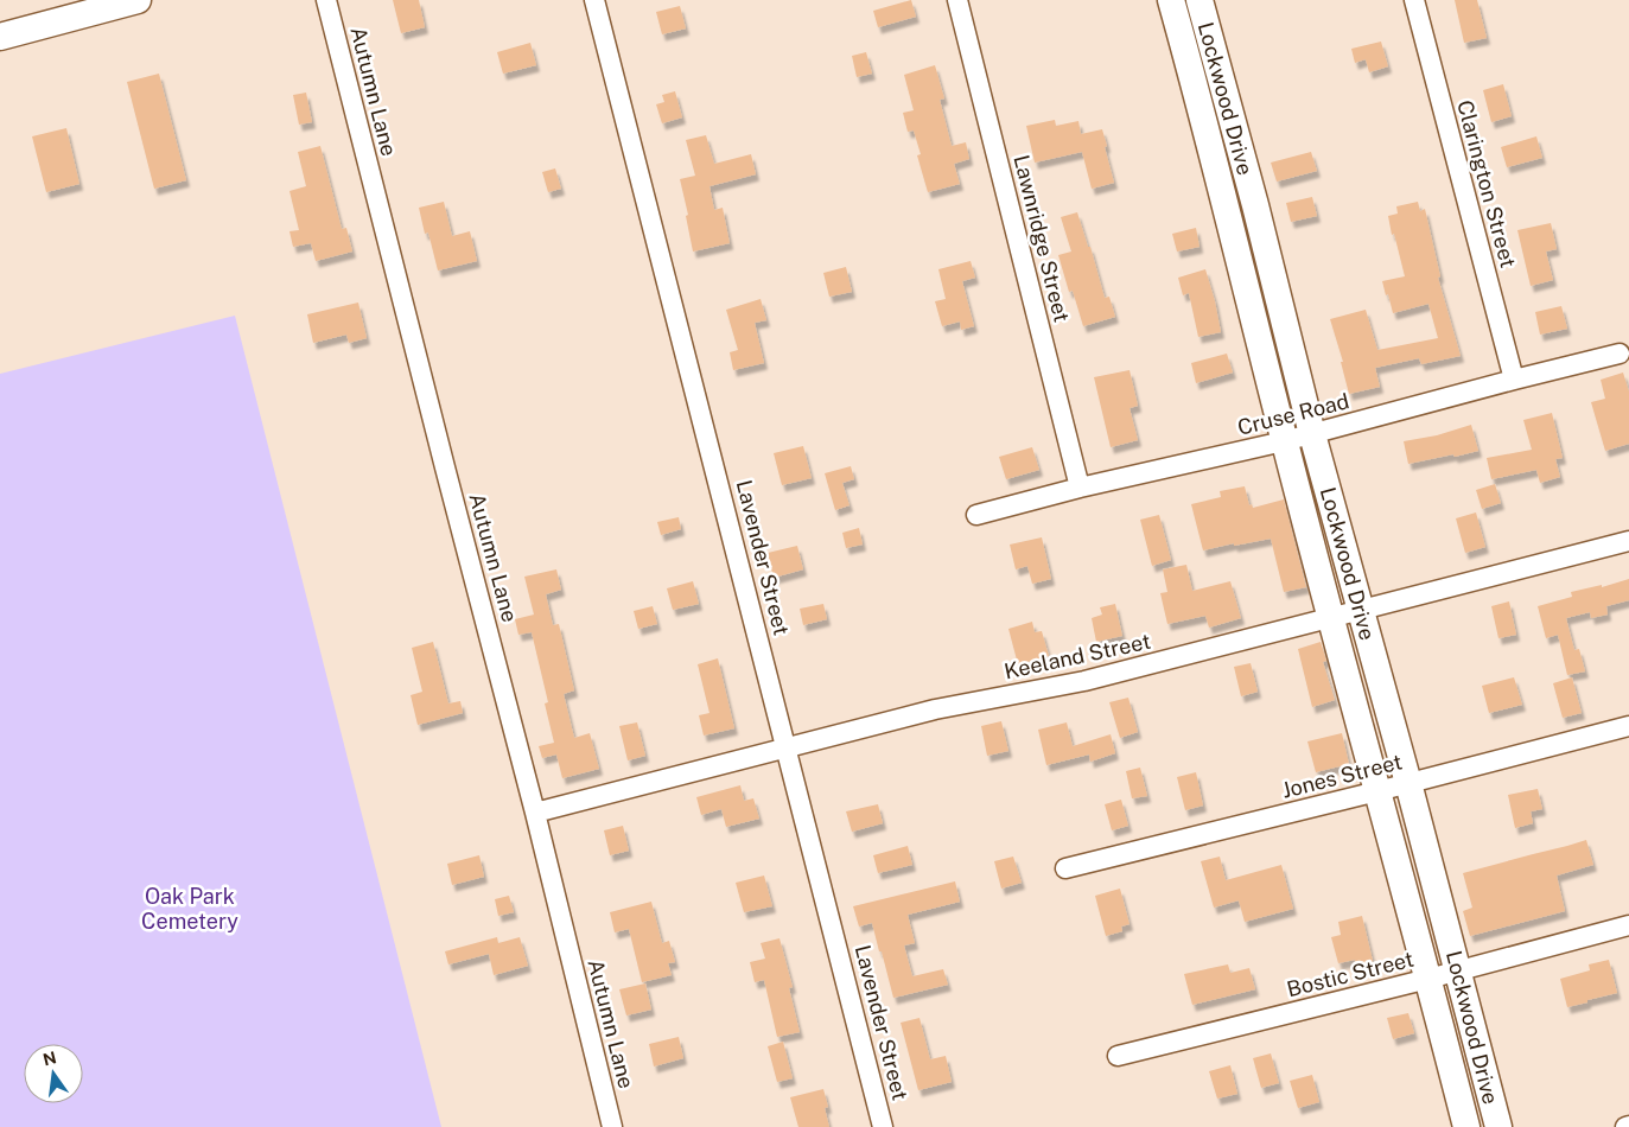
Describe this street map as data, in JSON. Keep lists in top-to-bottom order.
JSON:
{
  "streets": {
    "main road": ["Lockwood Drive"],
    "street": [
      "Autumn Lane",
      "Clarington Street",
      "Lawnridge Street",
      "Cruse Road",
      "Lavender Street",
      "Keeland Street",
      "Jones Street",
      "Bostic Street"
    ]
  },
  "crossings": [
    ["Autumn Lane", "Keeland Street"],
    ["Lockwood Drive", "Cruse Road"],
    ["Lockwood Drive", "Keeland Street"],
    ["Lockwood Drive", "Jones Street"],
    ["Lockwood Drive", "Bostic Street"],
    ["Clarington Street", "Cruse Road"],
    ["Lawnridge Street", "Cruse Road"],
    ["Lavender Street", "Keeland Street"]
  ],
  "parks": ["Oak Park Cemetery"],
  "north": "top"
}
